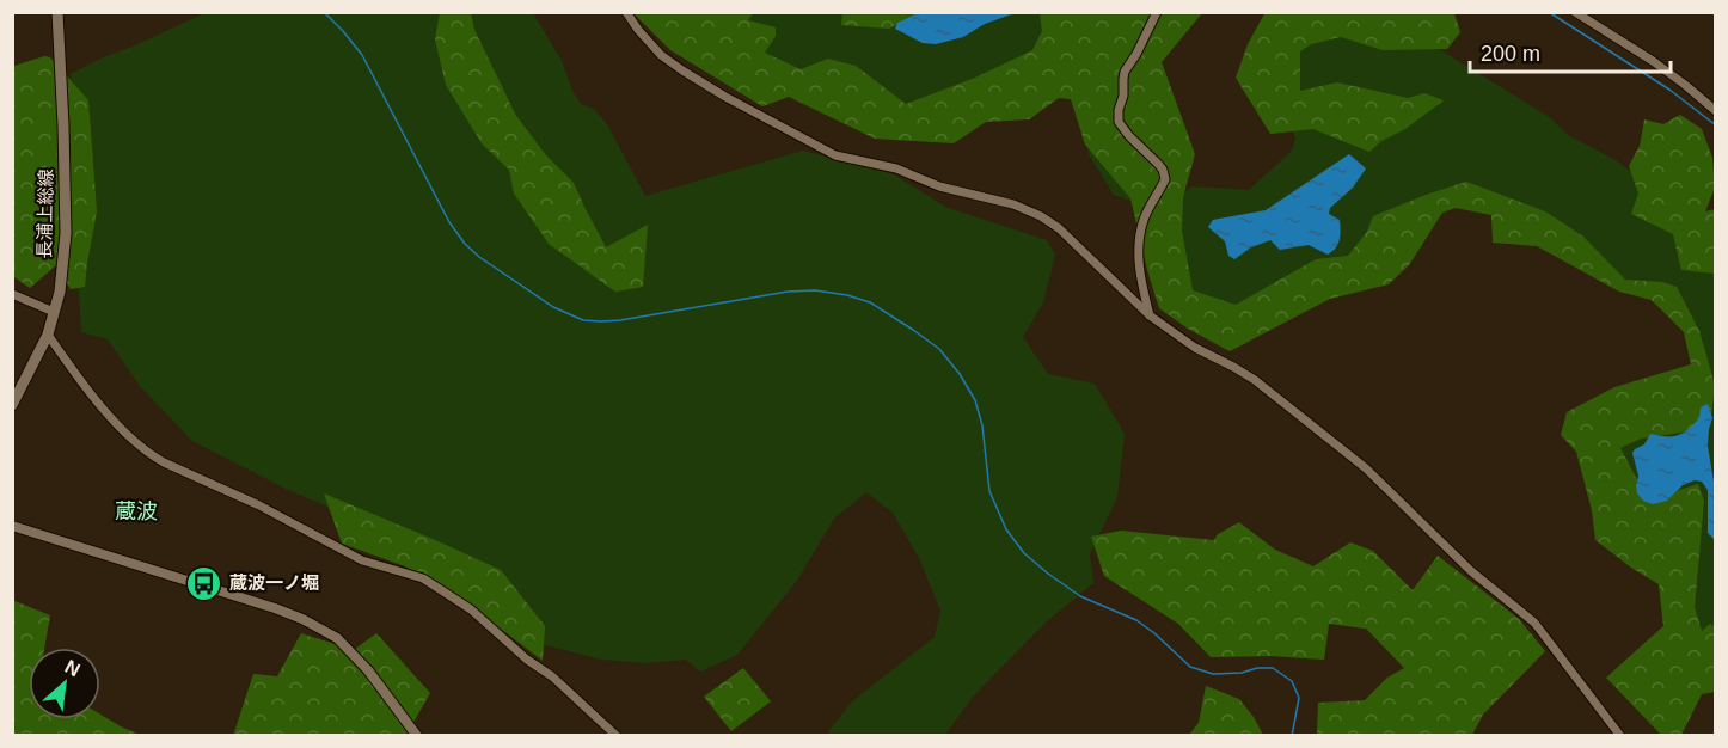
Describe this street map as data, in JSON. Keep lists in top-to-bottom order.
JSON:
{
  "streets": {
    "main road": ["長浦上総線"]
  },
  "districts": ["蔵波"],
  "places": {
    "bus stop": ["蔵波一ノ堀"]
  },
  "scale_bar": "200 m",
  "north": "top right"
}
